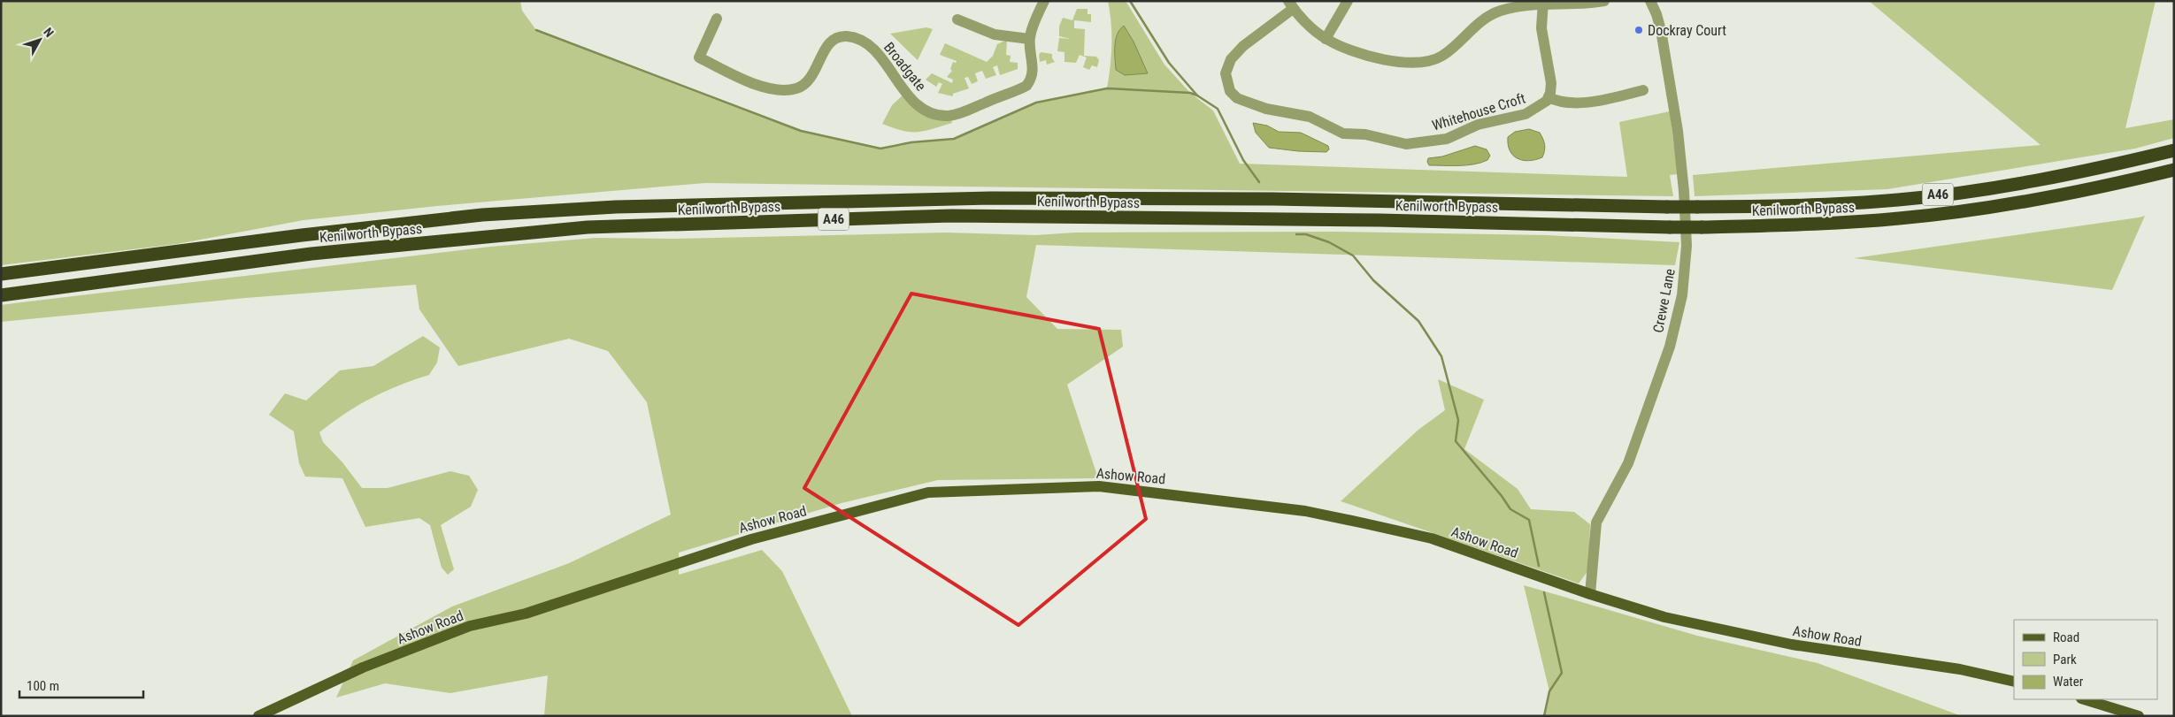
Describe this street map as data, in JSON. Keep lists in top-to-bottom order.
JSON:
{
  "streets": {
    "highway": ["A46", "Kenilworth Bypass"],
    "main road": ["Ashow Road"],
    "street": ["Broadgate", "Whitehouse Croft", "Crewe Lane"]
  },
  "crossings": [
    ["Crewe Lane", "Ashow Road"]
  ],
  "places": ["Dockray Court"],
  "legend": ["Road", "Park", "Water"],
  "scale_bar": "100 m",
  "north": "top right"
}
